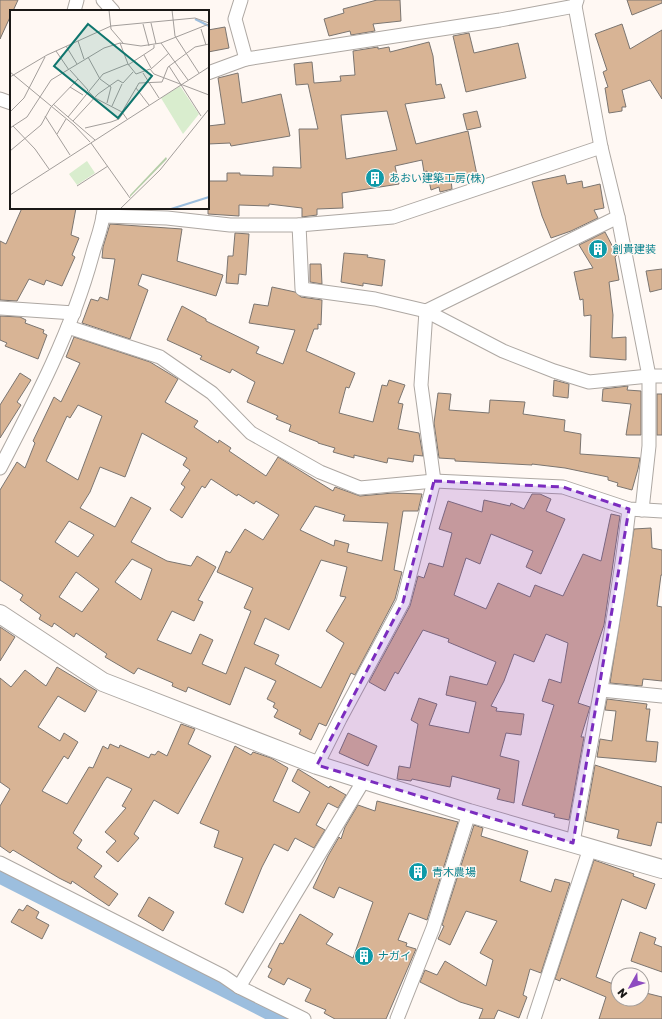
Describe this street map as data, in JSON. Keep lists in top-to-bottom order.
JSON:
{
  "places": {
    "building": [
      "あおい建築工房(株)",
      "創貴建装",
      "青木農場",
      "ナガイ"
    ]
  },
  "north": "bottom left"
}
